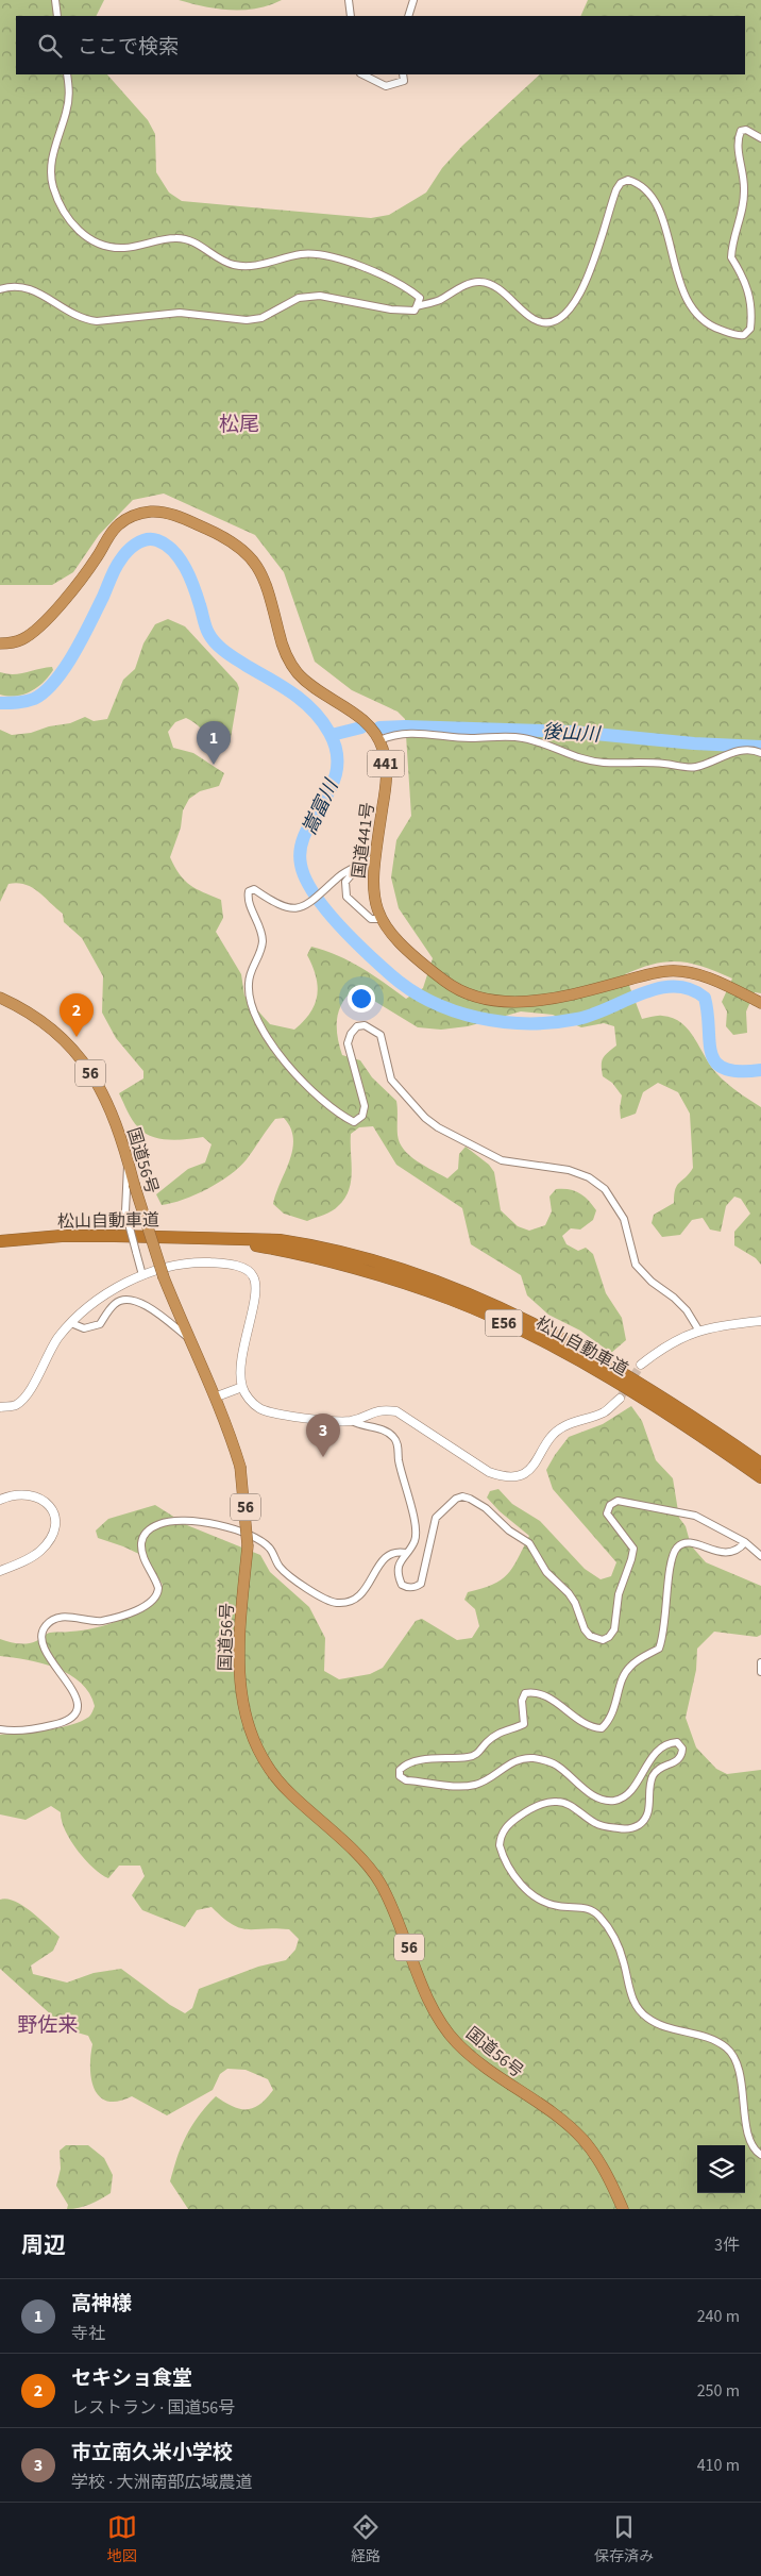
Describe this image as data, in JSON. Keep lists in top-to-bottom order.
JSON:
{
  "streets": {
    "highway": [
      "441",
      "国道441号",
      "56",
      "国道56号",
      "松山自動車道",
      "E56"
    ]
  },
  "districts": ["松尾", "野佐来"],
  "water": ["後山川", "嵩富川"],
  "page": {
    "search": "ここで検索",
    "pins": ["1", "2", "3"],
    "heading": ["周辺", "3件"],
    "list": [
      {
        "mark": "1",
        "name": "高神様",
        "note": "寺社",
        "value": "240 m"
      },
      {
        "mark": "2",
        "name": "セキショ食堂",
        "note": "レストラン · 国道56号",
        "value": "250 m"
      },
      {
        "mark": "3",
        "name": "市立南久米小学校",
        "note": "学校 · 大洲南部広域農道",
        "value": "410 m"
      }
    ],
    "nav": ["地図", "経路", "保存済み"]
  }
}
